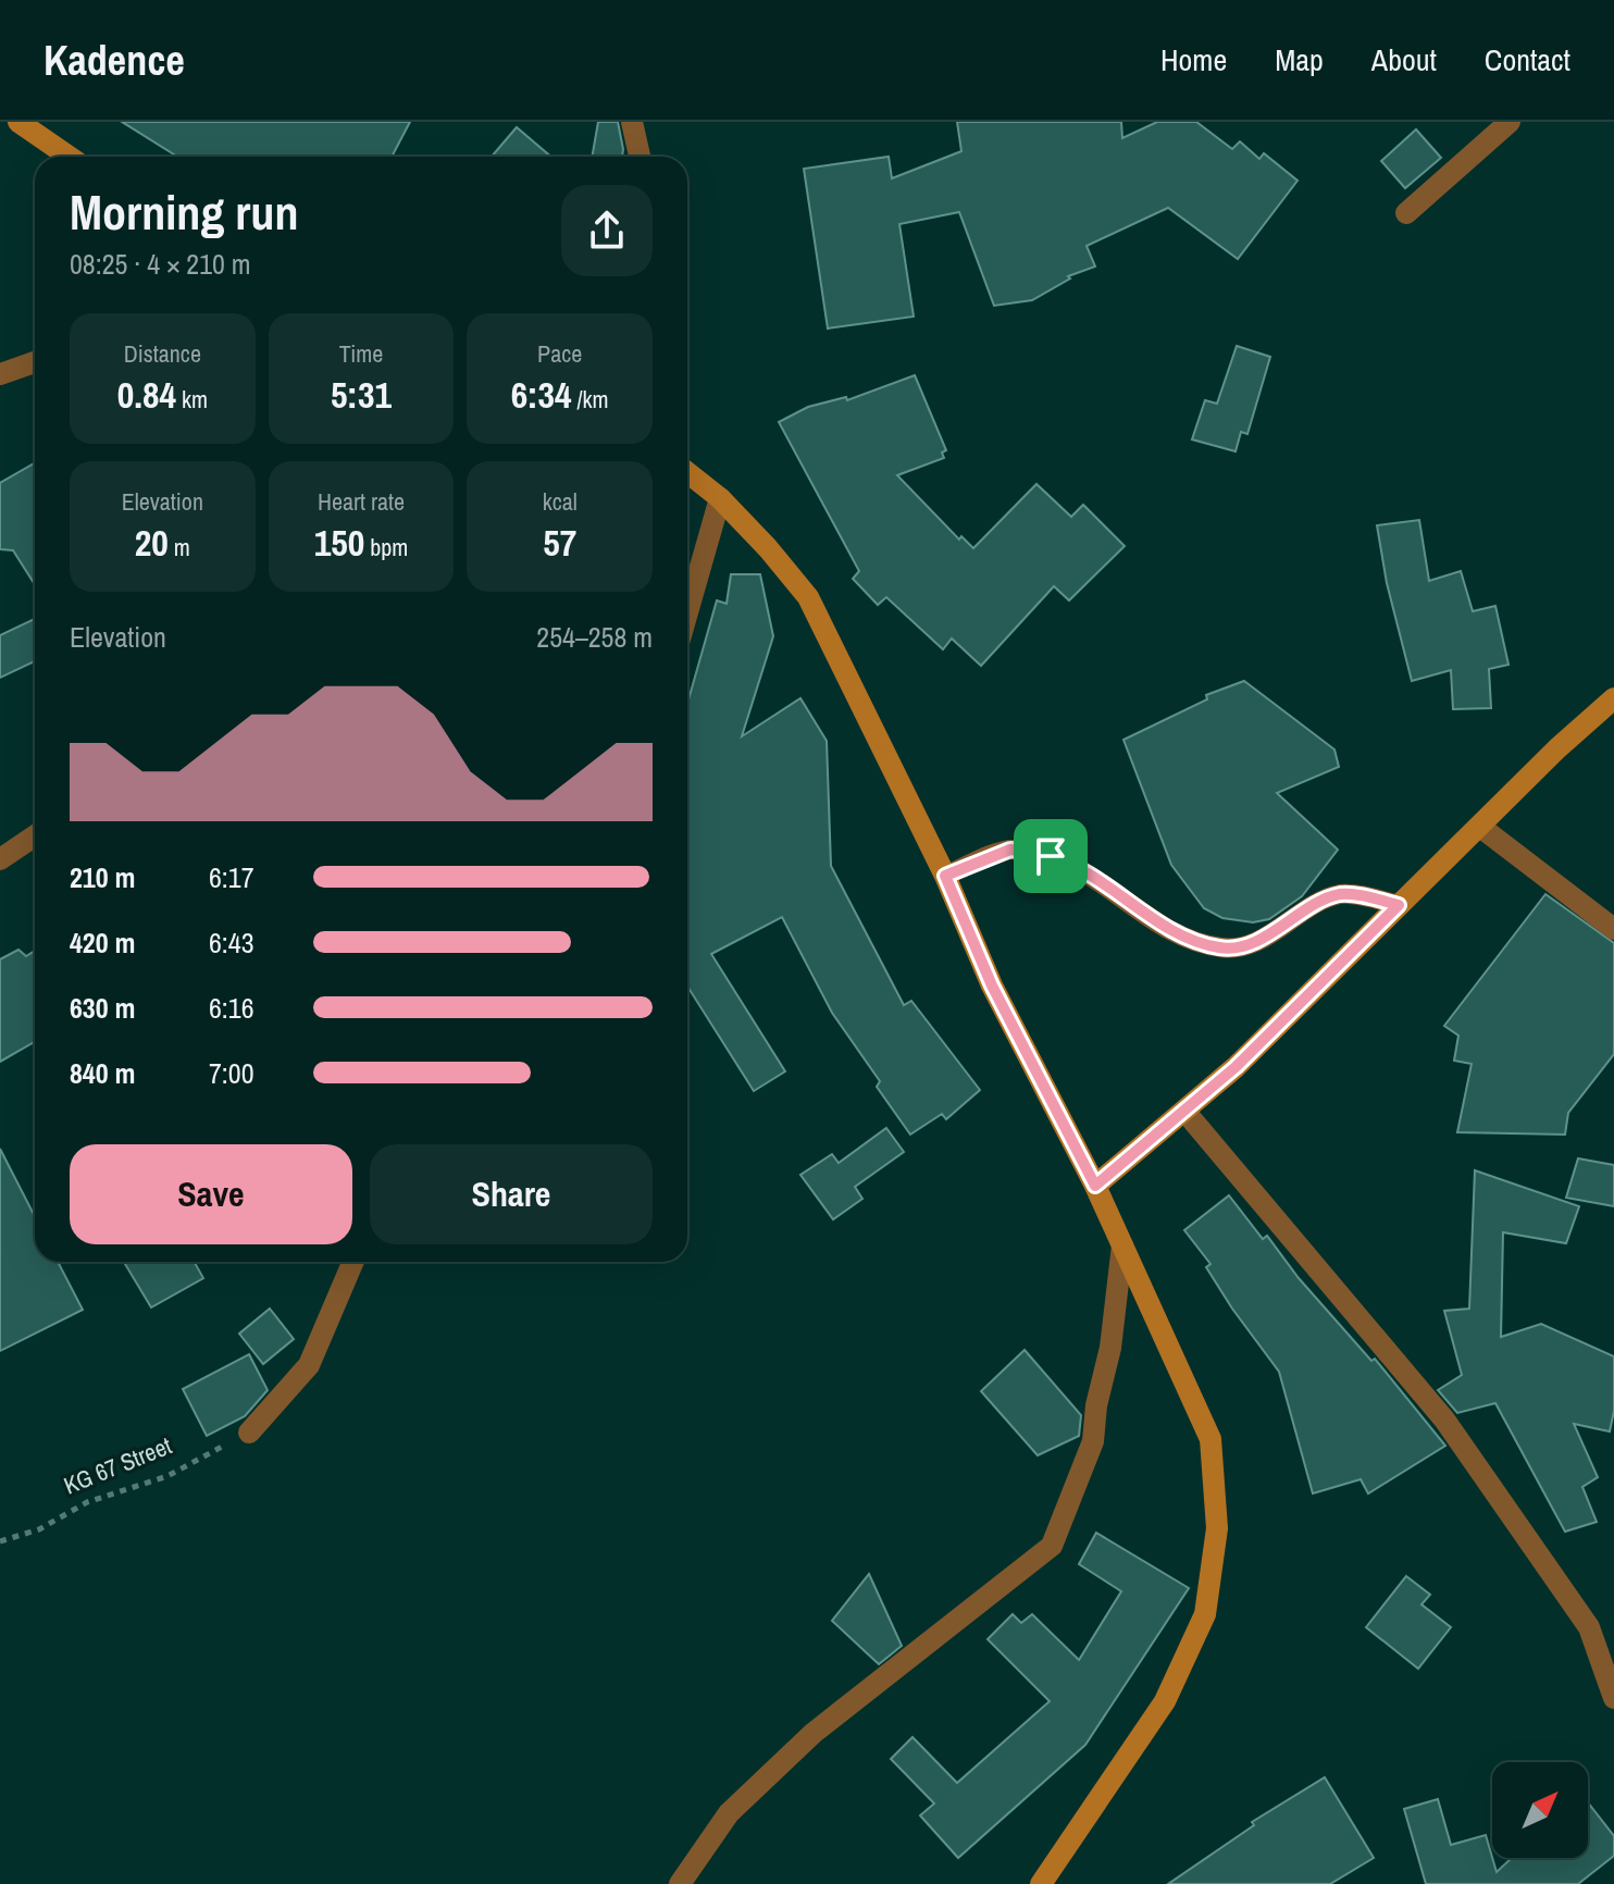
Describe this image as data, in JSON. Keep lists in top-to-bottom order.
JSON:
{
  "streets": {
    "path": ["KG 67 Street"]
  },
  "north": "top right",
  "page": {
    "header": "Kadence",
    "nav": [
      "Home",
      "Map",
      "About",
      "Contact"
    ],
    "heading": ["Morning run", "08:25 · 4 × 210 m"],
    "stats": [
      ["Distance", "0.84 km"],
      ["Time", "5:31"],
      ["Pace", "6:34 /km"],
      ["Elevation", "20 m"],
      ["Heart rate", "150 bpm"],
      ["kcal", "57"]
    ],
    "chart": ["Elevation", "254–258 m"],
    "list": [
      {
        "name": "210 m",
        "note": "6:17"
      },
      {
        "name": "420 m",
        "note": "6:43"
      },
      {
        "name": "630 m",
        "note": "6:16"
      },
      {
        "name": "840 m",
        "note": "7:00"
      }
    ],
    "buttons": ["Save", "Share"]
  }
}
